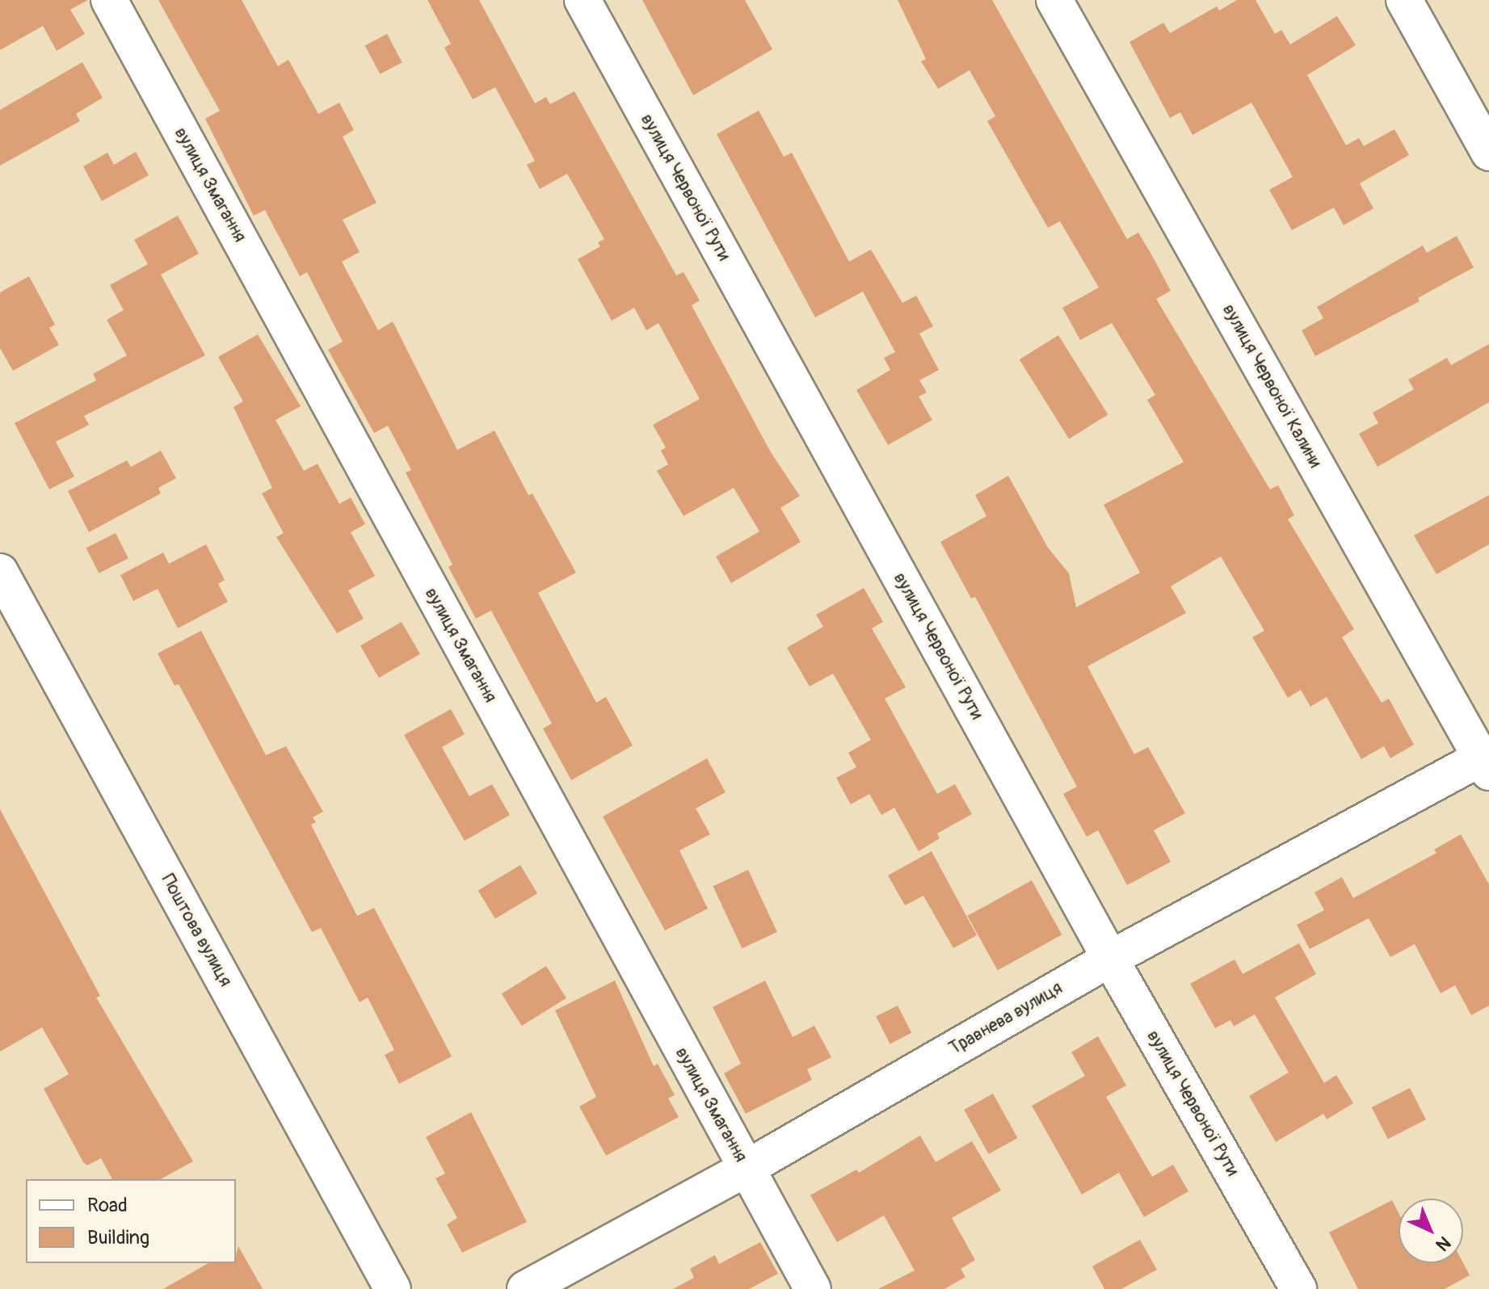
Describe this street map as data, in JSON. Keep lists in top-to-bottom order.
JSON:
{
  "streets": {
    "street": [
      "вулиця Змагання",
      "вулиця Червоної Рути",
      "вулиця Червоної Калини",
      "Поштова вулиця",
      "Травнева вулиця"
    ]
  },
  "crossings": [
    ["вулиця Змагання", "Травнева вулиця"],
    ["вулиця Червоної Рути", "Травнева вулиця"],
    ["вулиця Червоної Калини", "Травнева вулиця"]
  ],
  "legend": ["Road", "Building"],
  "north": "bottom right"
}
